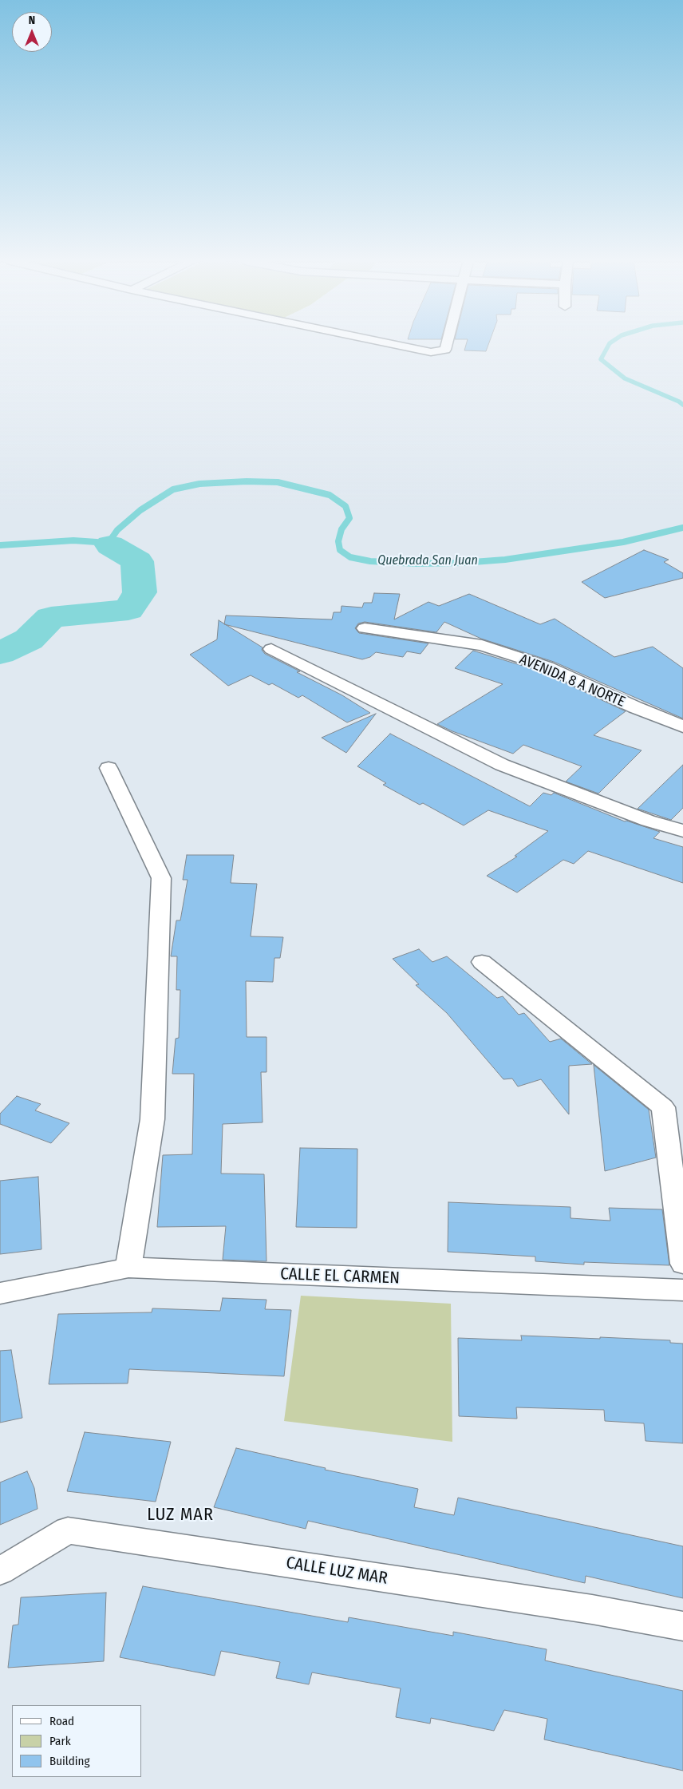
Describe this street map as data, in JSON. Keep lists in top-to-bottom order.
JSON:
{
  "streets": {
    "street": ["AVENIDA 8 A NORTE", "CALLE EL CARMEN", "CALLE LUZ MAR"]
  },
  "districts": ["LUZ MAR"],
  "water": ["Quebrada San Juan"],
  "legend": ["Road", "Park", "Building"],
  "north": "top"
}
